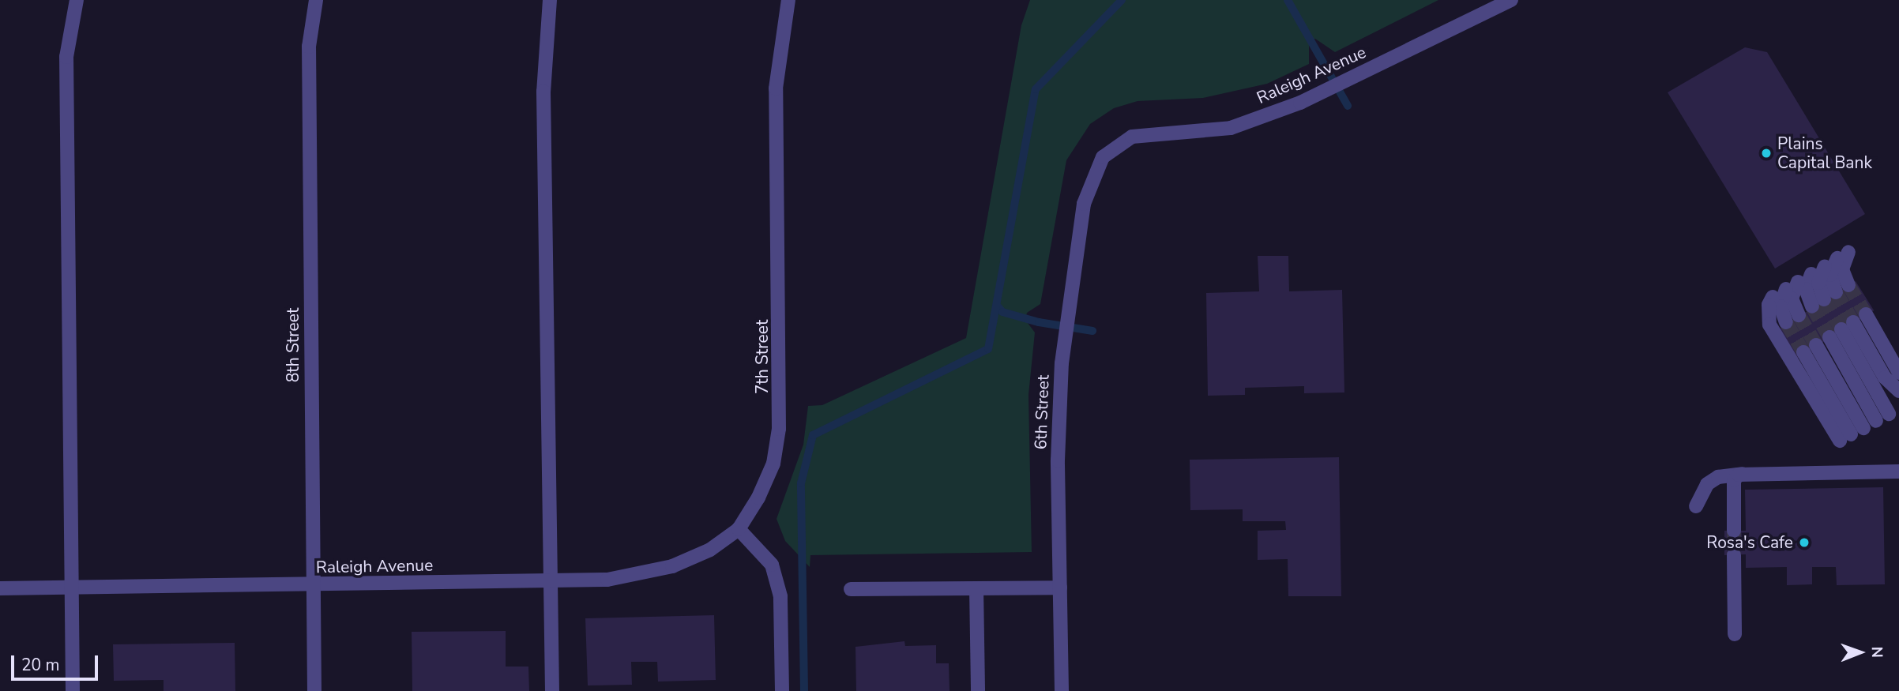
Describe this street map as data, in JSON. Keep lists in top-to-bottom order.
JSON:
{
  "streets": {
    "street": [
      "Raleigh Avenue",
      "8th Street",
      "7th Street",
      "6th Street"
    ]
  },
  "crossings": [
    ["Raleigh Avenue", "8th Street"],
    ["Raleigh Avenue", "7th Street"],
    ["Raleigh Avenue", "6th Street"]
  ],
  "places": ["Plains Capital Bank", "Rosa's Cafe"],
  "scale_bar": "20 m",
  "north": "right"
}
